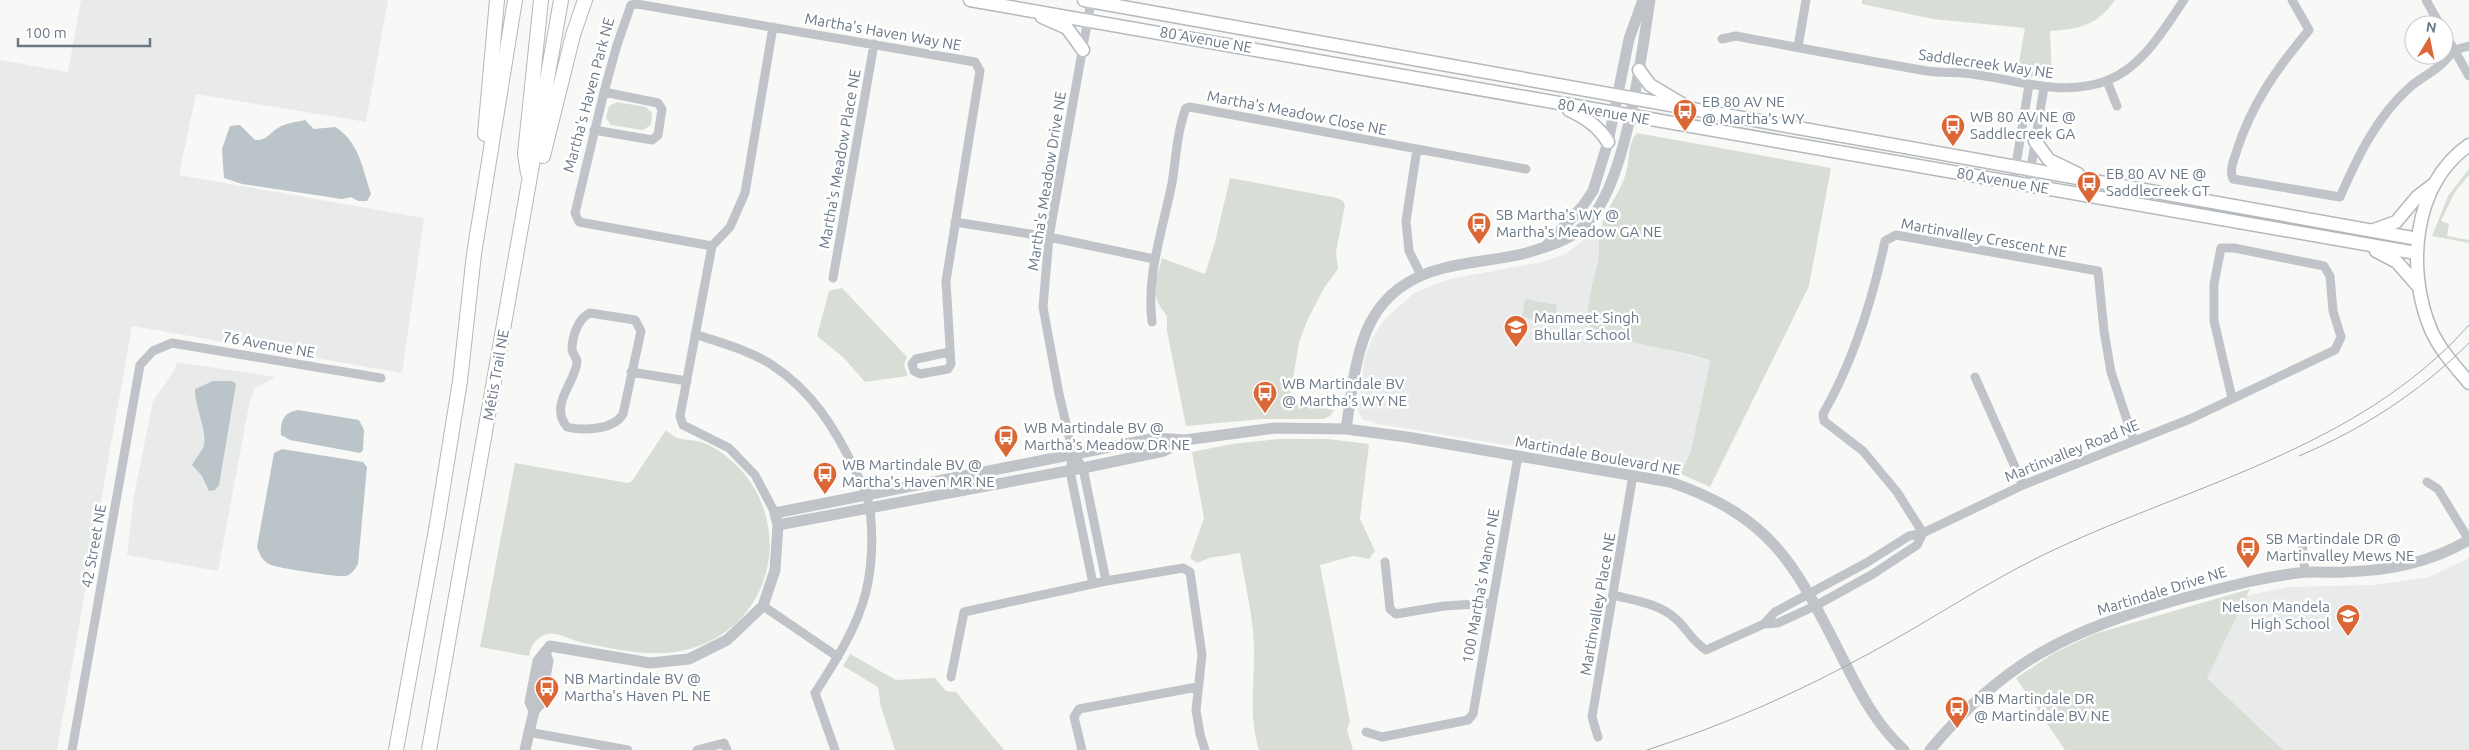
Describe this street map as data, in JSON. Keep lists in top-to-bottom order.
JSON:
{
  "streets": {
    "main road": ["80 Avenue NE", "Métis Trail NE"],
    "street": [
      "Martha's Haven Way NE",
      "Saddlecreek Way NE",
      "Martha's Haven Park NE",
      "Martha's Meadow Close NE",
      "Martha's Meadow Place NE",
      "Martha's Meadow Drive NE",
      "Martinvalley Crescent NE",
      "76 Avenue NE",
      "Martinvalley Road NE",
      "Martindale Boulevard NE",
      "42 Street NE",
      "100 Martha's Manor NE",
      "Martindale Drive NE",
      "Martinvalley Place NE"
    ]
  },
  "crossings": [
    ["Martha's Haven Way NE", "Martha's Haven Park NE"],
    ["Martha's Haven Way NE", "Martha's Meadow Place NE"],
    ["80 Avenue NE", "Martha's Meadow Drive NE"],
    ["Martha's Meadow Drive NE", "Martindale Boulevard NE"],
    ["Martinvalley Crescent NE", "Martinvalley Road NE"],
    ["76 Avenue NE", "42 Street NE"],
    ["Martinvalley Road NE", "Martindale Boulevard NE"],
    ["Martindale Boulevard NE", "100 Martha's Manor NE"],
    ["Martindale Boulevard NE", "Martinvalley Place NE"]
  ],
  "places": {
    "bus stop": [
      "EB 80 AV NE @ Martha's WY",
      "WB 80 AV NE @ Saddlecreek GA",
      "EB 80 AV NE @ Saddlecreek GT",
      "SB Martha's WY @ Martha's Meadow GA NE",
      "WB Martindale BV @ Martha's WY NE",
      "WB Martindale BV @ Martha's Meadow DR NE",
      "WB Martindale BV @ Martha's Haven MR NE",
      "SB Martindale DR @ Martinvalley Mews NE",
      "NB Martindale BV @ Martha's Haven PL NE",
      "NB Martindale DR @ Martindale BV NE"
    ],
    "school or university": ["Manmeet Singh Bhullar School", "Nelson Mandela High School"]
  },
  "scale_bar": "100 m",
  "north": "top"
}
